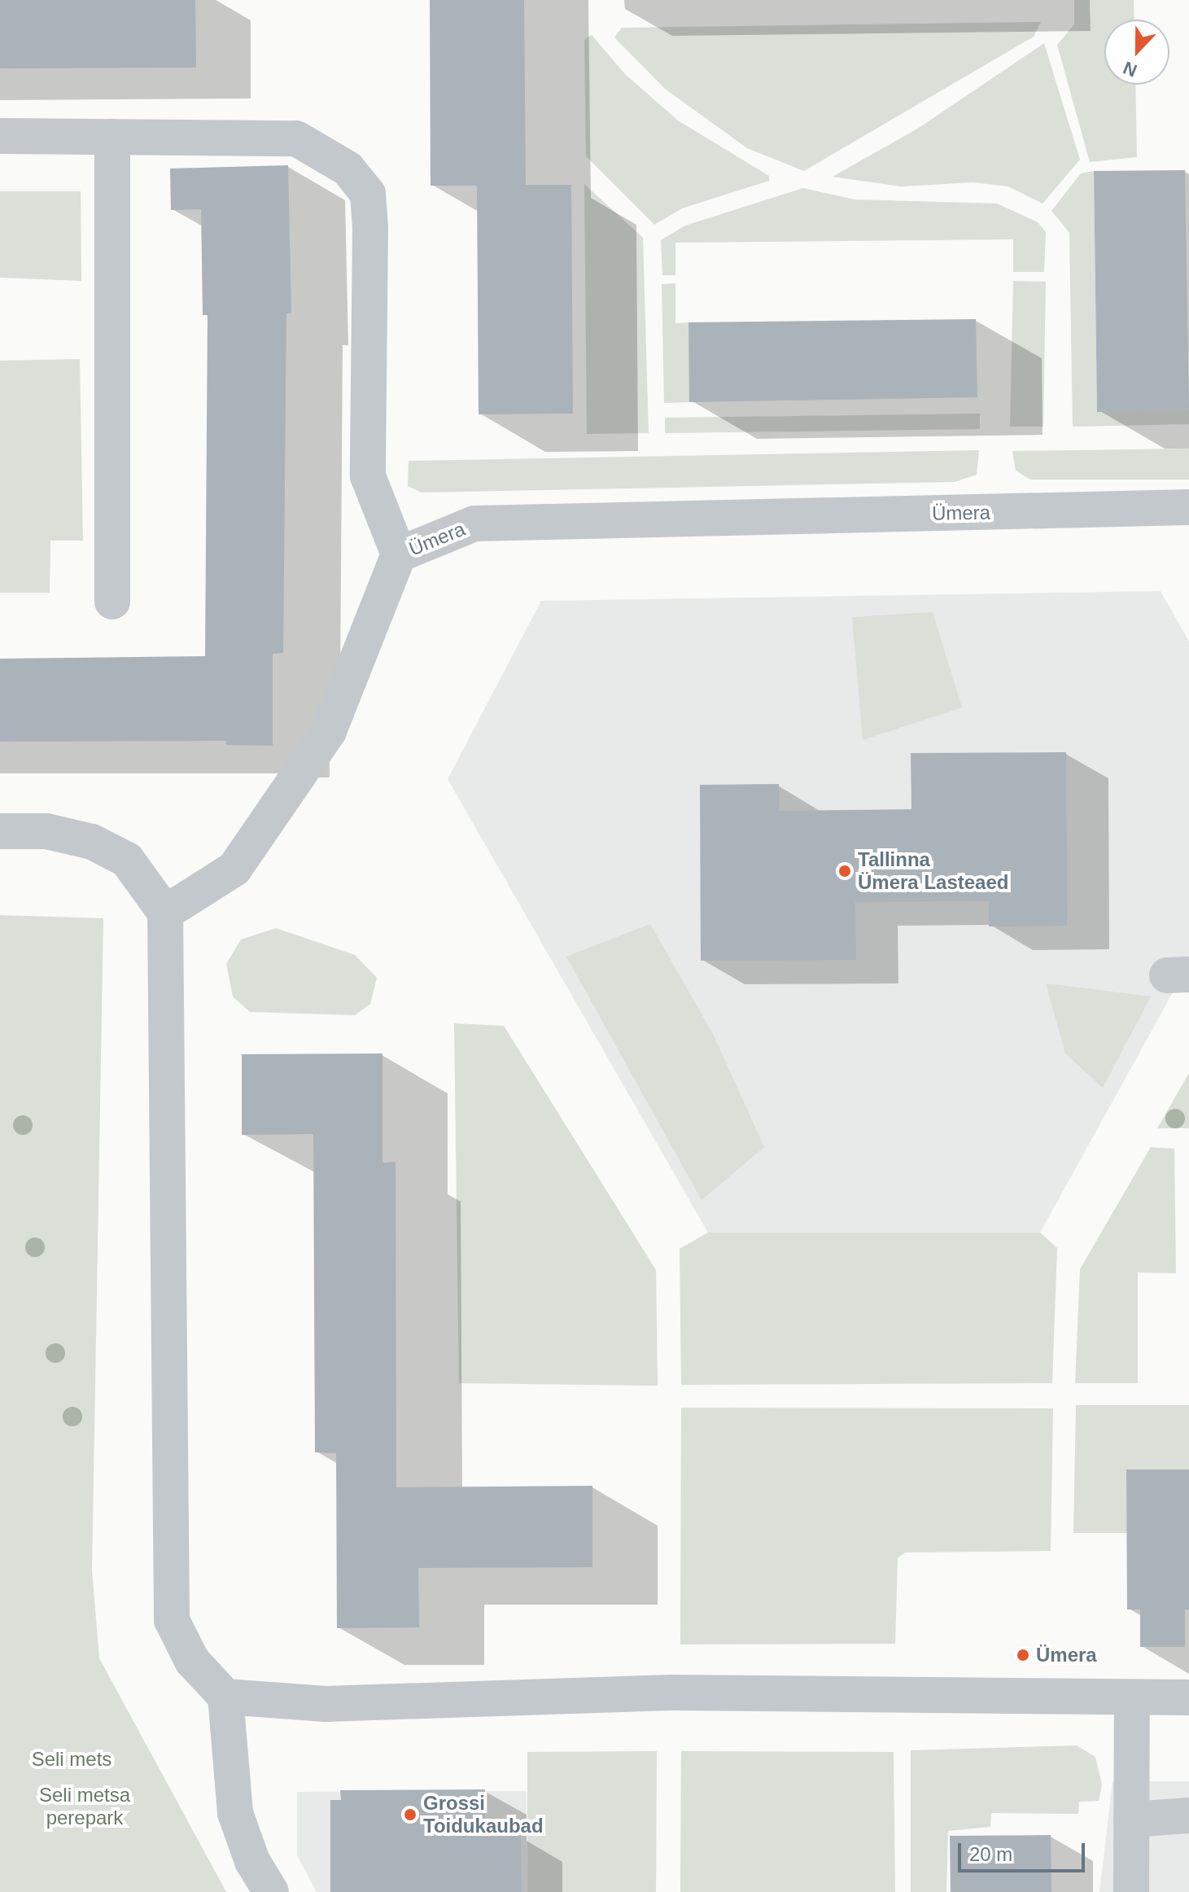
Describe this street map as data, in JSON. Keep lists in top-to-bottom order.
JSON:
{
  "streets": {
    "street": ["Ümera"]
  },
  "parks": ["Seli mets", "Seli metsa perepark"],
  "places": ["Tallinna Ümera Lasteaed", "Ümera", "Grossi Toidukaubad"],
  "scale_bar": "20 m",
  "north": "bottom"
}
